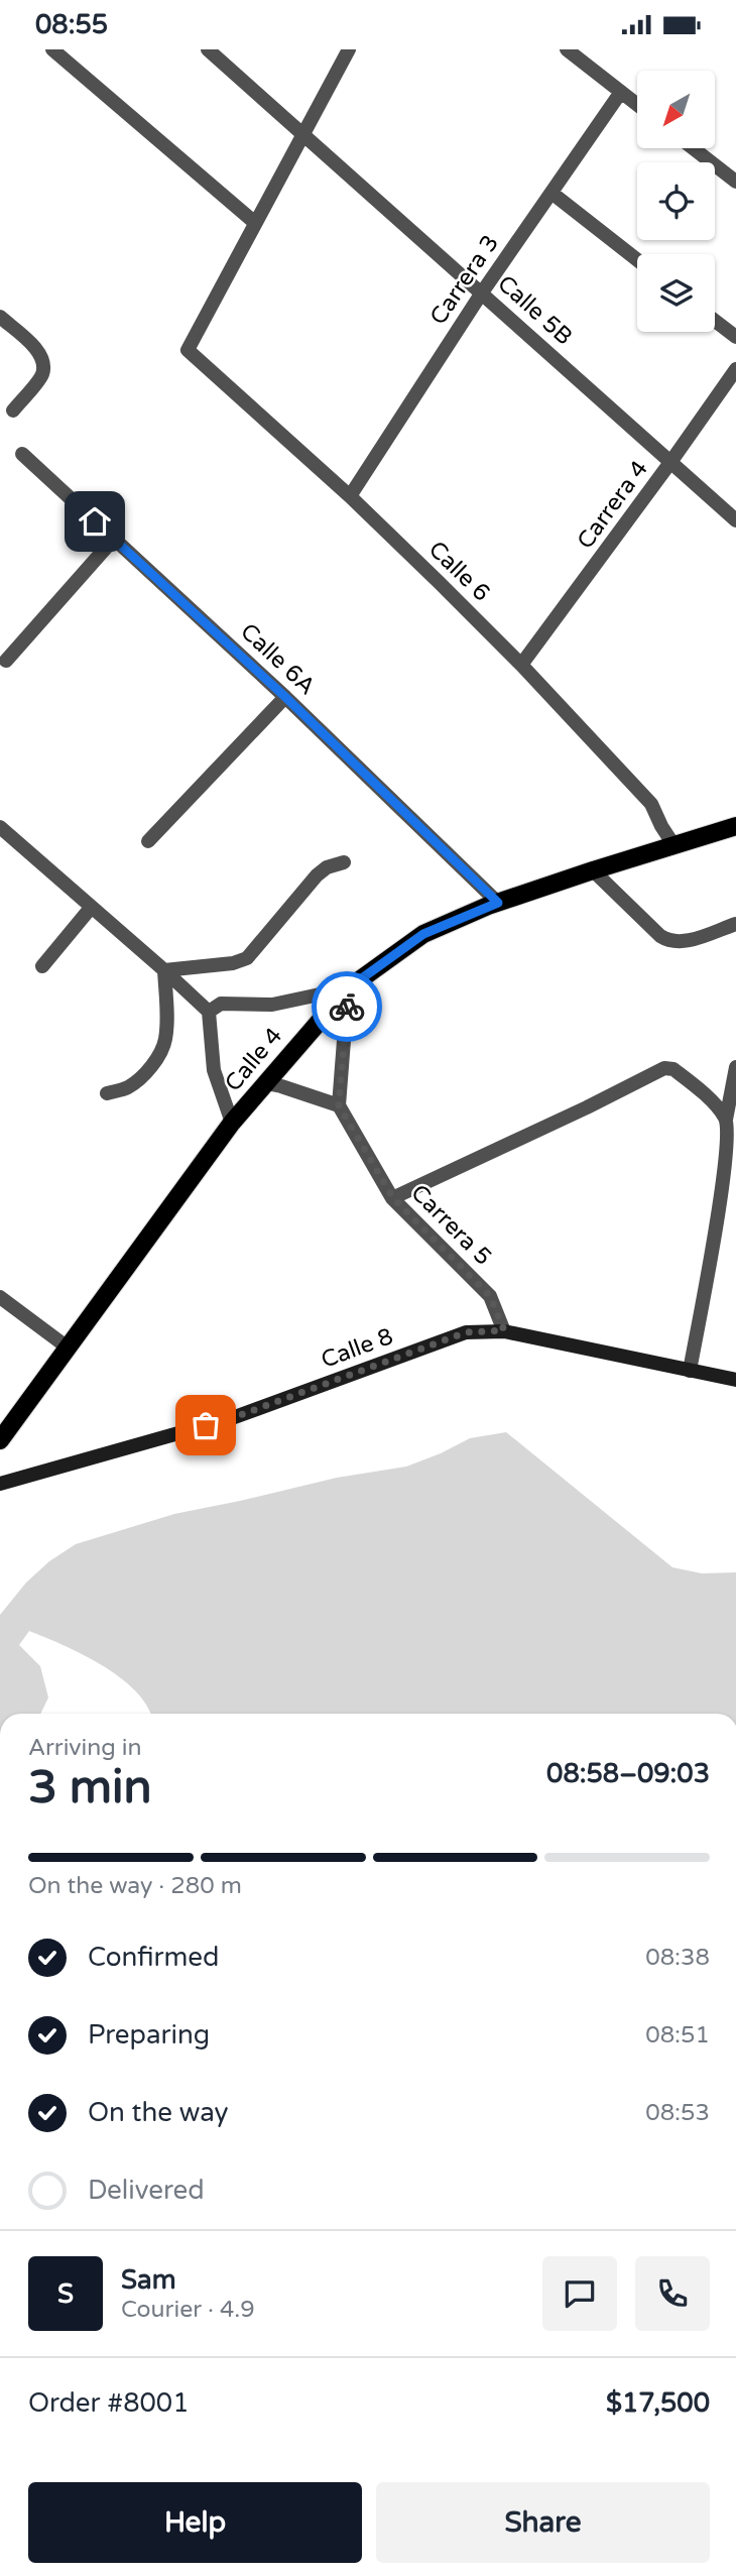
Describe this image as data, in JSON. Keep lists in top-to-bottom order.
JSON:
{
  "streets": {
    "main road": ["Calle 4", "Calle 8"],
    "street": [
      "Carrera 3",
      "Calle 5B",
      "Carrera 4",
      "Calle 6",
      "Calle 6A",
      "Carrera 5"
    ]
  },
  "crossings": [
    ["Carrera 3", "Calle 5B"],
    ["Carrera 3", "Calle 6"],
    ["Calle 5B", "Carrera 4"],
    ["Carrera 4", "Calle 6"],
    ["Calle 6", "Calle 4"],
    ["Calle 6A", "Calle 4"],
    ["Carrera 5", "Calle 8"]
  ],
  "north": "bottom left",
  "page": {
    "status": "08:55",
    "heading": ["3 min", "Arriving in", "08:58–09:03"],
    "panel": [
      "Sam",
      "Courier · 4.9",
      "Order #8001",
      "$17,500"
    ],
    "bar": "On the way · 280 m",
    "list": [
      ["Confirmed", "08:38"],
      ["Preparing", "08:51"],
      ["On the way", "08:53"],
      "Delivered"
    ],
    "round": "S",
    "buttons": ["Help", "Share"]
  }
}
